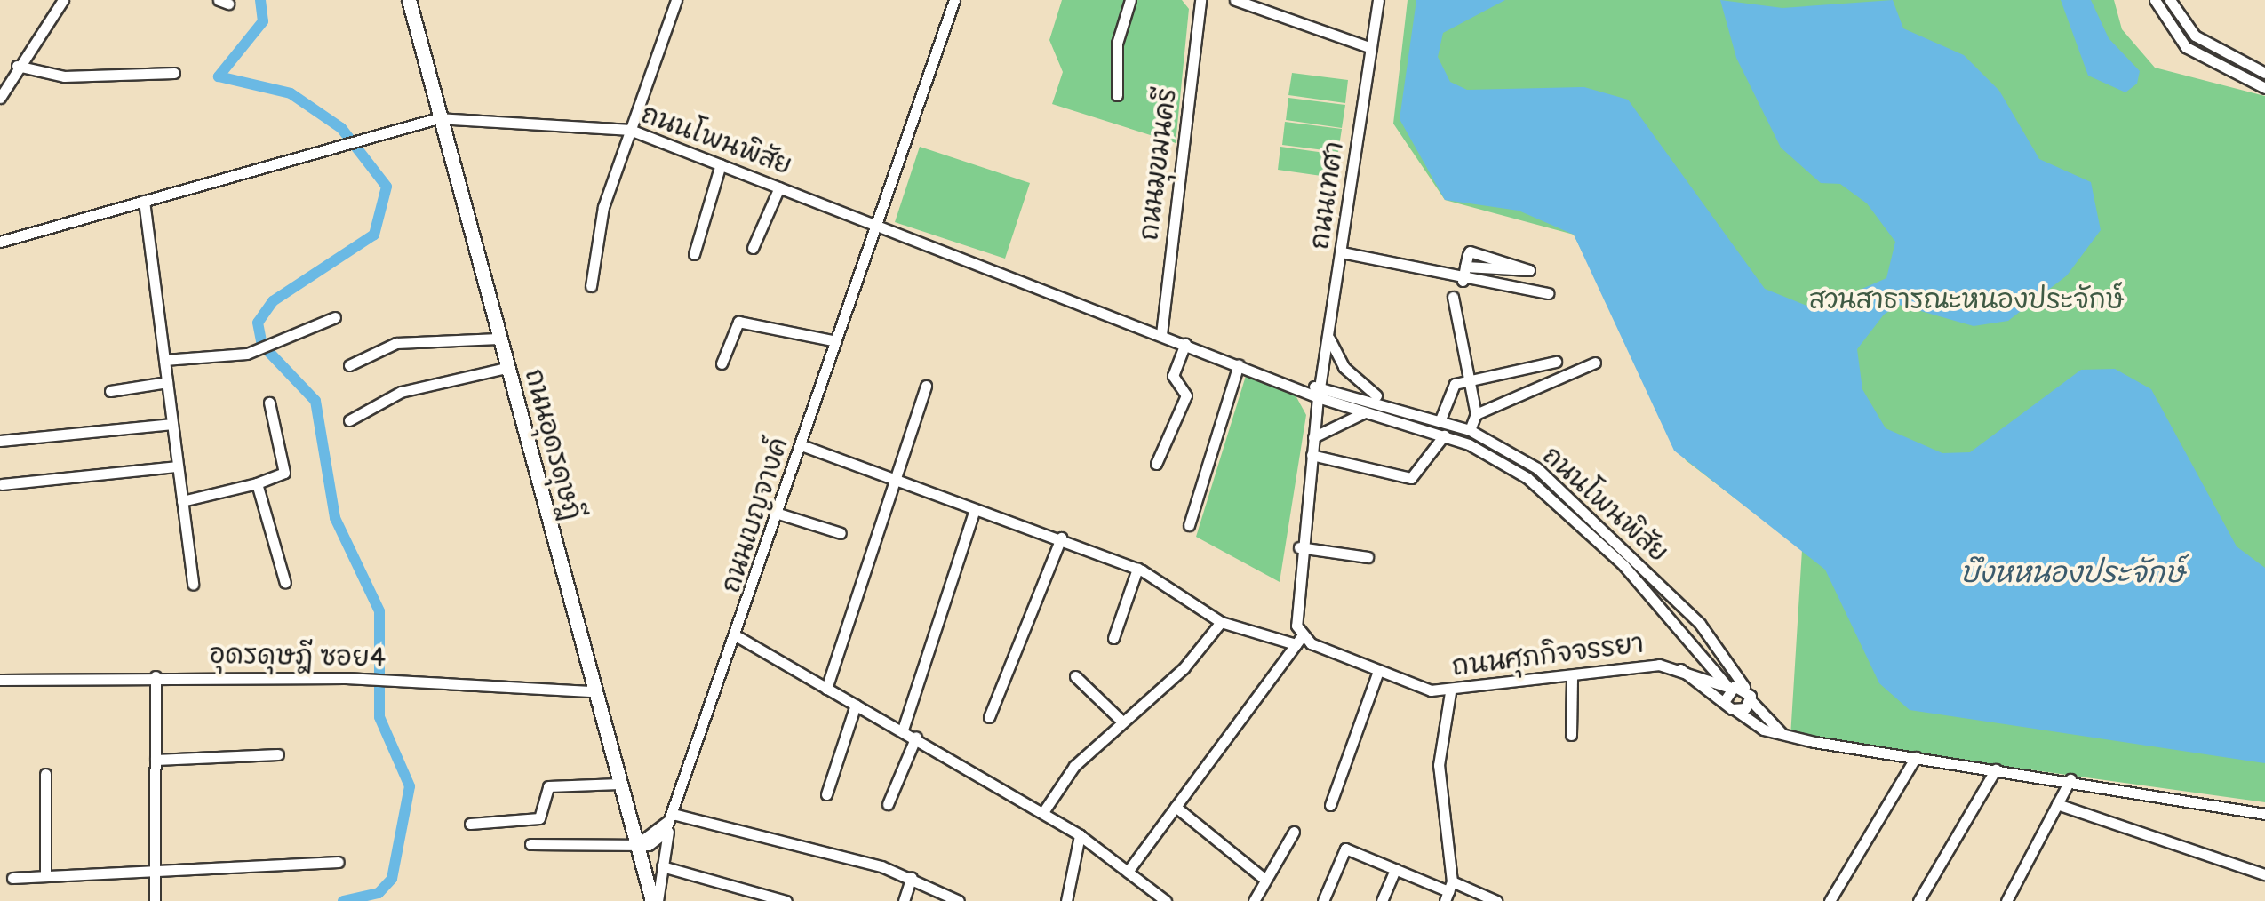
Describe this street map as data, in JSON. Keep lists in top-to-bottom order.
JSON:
{
  "streets": {
    "main road": ["ถนนอุดรดุษฎี"],
    "street": [
      "ถนนโพนพิสัย",
      "ถนนมุขมนครี",
      "ถนนเทศา",
      "ถนนเบญจางค์",
      "ถนนศุภกิจจรรยา",
      "อุดรดุษฎี ซอย4"
    ]
  },
  "crossings": [
    ["ถนนโพนพิสัย", "ถนนมุขมนครี"],
    ["ถนนโพนพิสัย", "ถนนเทศา"],
    ["ถนนโพนพิสัย", "ถนนอุดรดุษฎี"],
    ["ถนนโพนพิสัย", "ถนนเบญจางค์"],
    ["ถนนโพนพิสัย", "ถนนศุภกิจจรรยา"],
    ["ถนนอุดรดุษฎี", "ถนนเบญจางค์"],
    ["ถนนอุดรดุษฎี", "อุดรดุษฎี ซอย4"],
    ["ถนนเบญจางค์", "ถนนศุภกิจจรรยา"]
  ],
  "water": ["บึงหหนองประจักษ์"],
  "parks": ["สวนสาธารณะหนองประจักษ์"]
}
